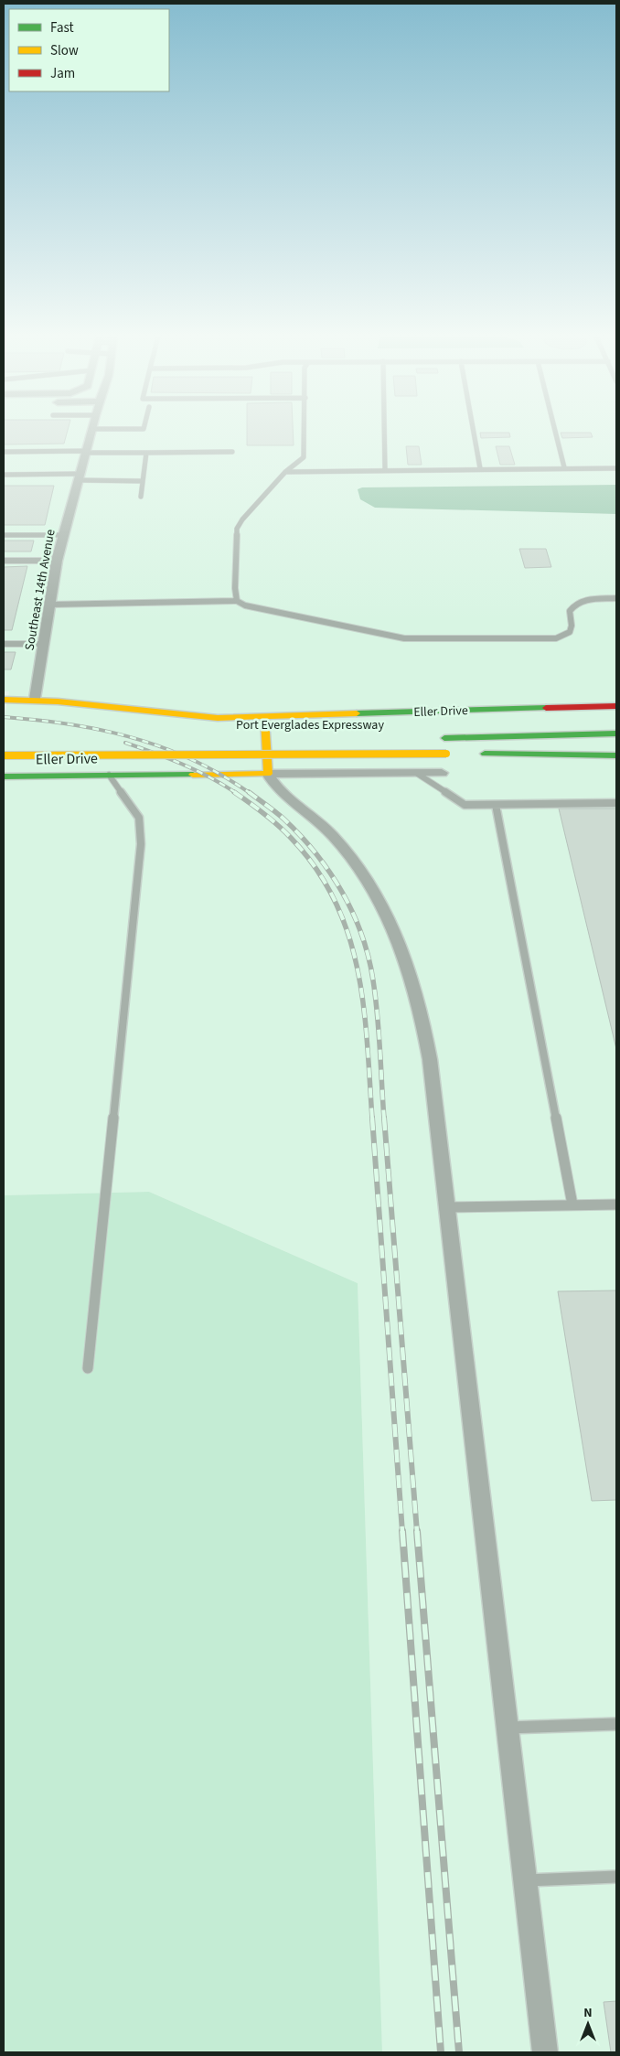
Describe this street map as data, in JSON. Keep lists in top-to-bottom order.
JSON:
{
  "streets": {
    "main road": ["Eller Drive", "Port Everglades Expressway"],
    "street": ["Southeast 14th Avenue"]
  },
  "crossings": [
    ["Southeast 14th Avenue", "Eller Drive"]
  ],
  "legend": ["Fast", "Slow", "Jam"],
  "north": "top"
}
